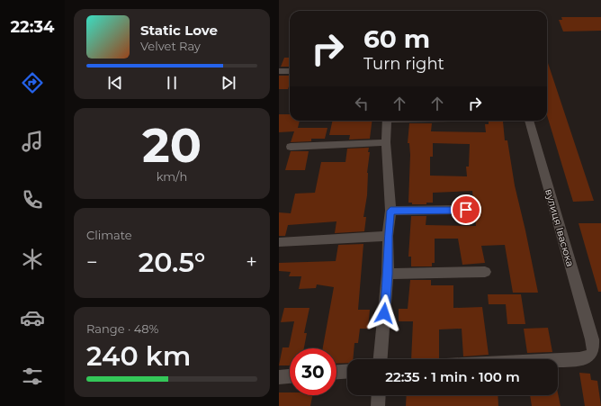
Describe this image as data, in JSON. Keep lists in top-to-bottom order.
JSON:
{
  "streets": {
    "street": ["вулиця Івасюка"]
  },
  "page": {
    "tabs": "22:34",
    "turn": ["60 m", "Turn right"],
    "song": ["Static Love", "Velvet Ray"],
    "tile": [
      ["20", "km/h"],
      "Climate",
      ["Range · 48%", "240 km"]
    ],
    "heat": ["−", "20.5°", "+"],
    "limit": "30",
    "trip": "22:35 · 1 min · 100 m"
  }
}
